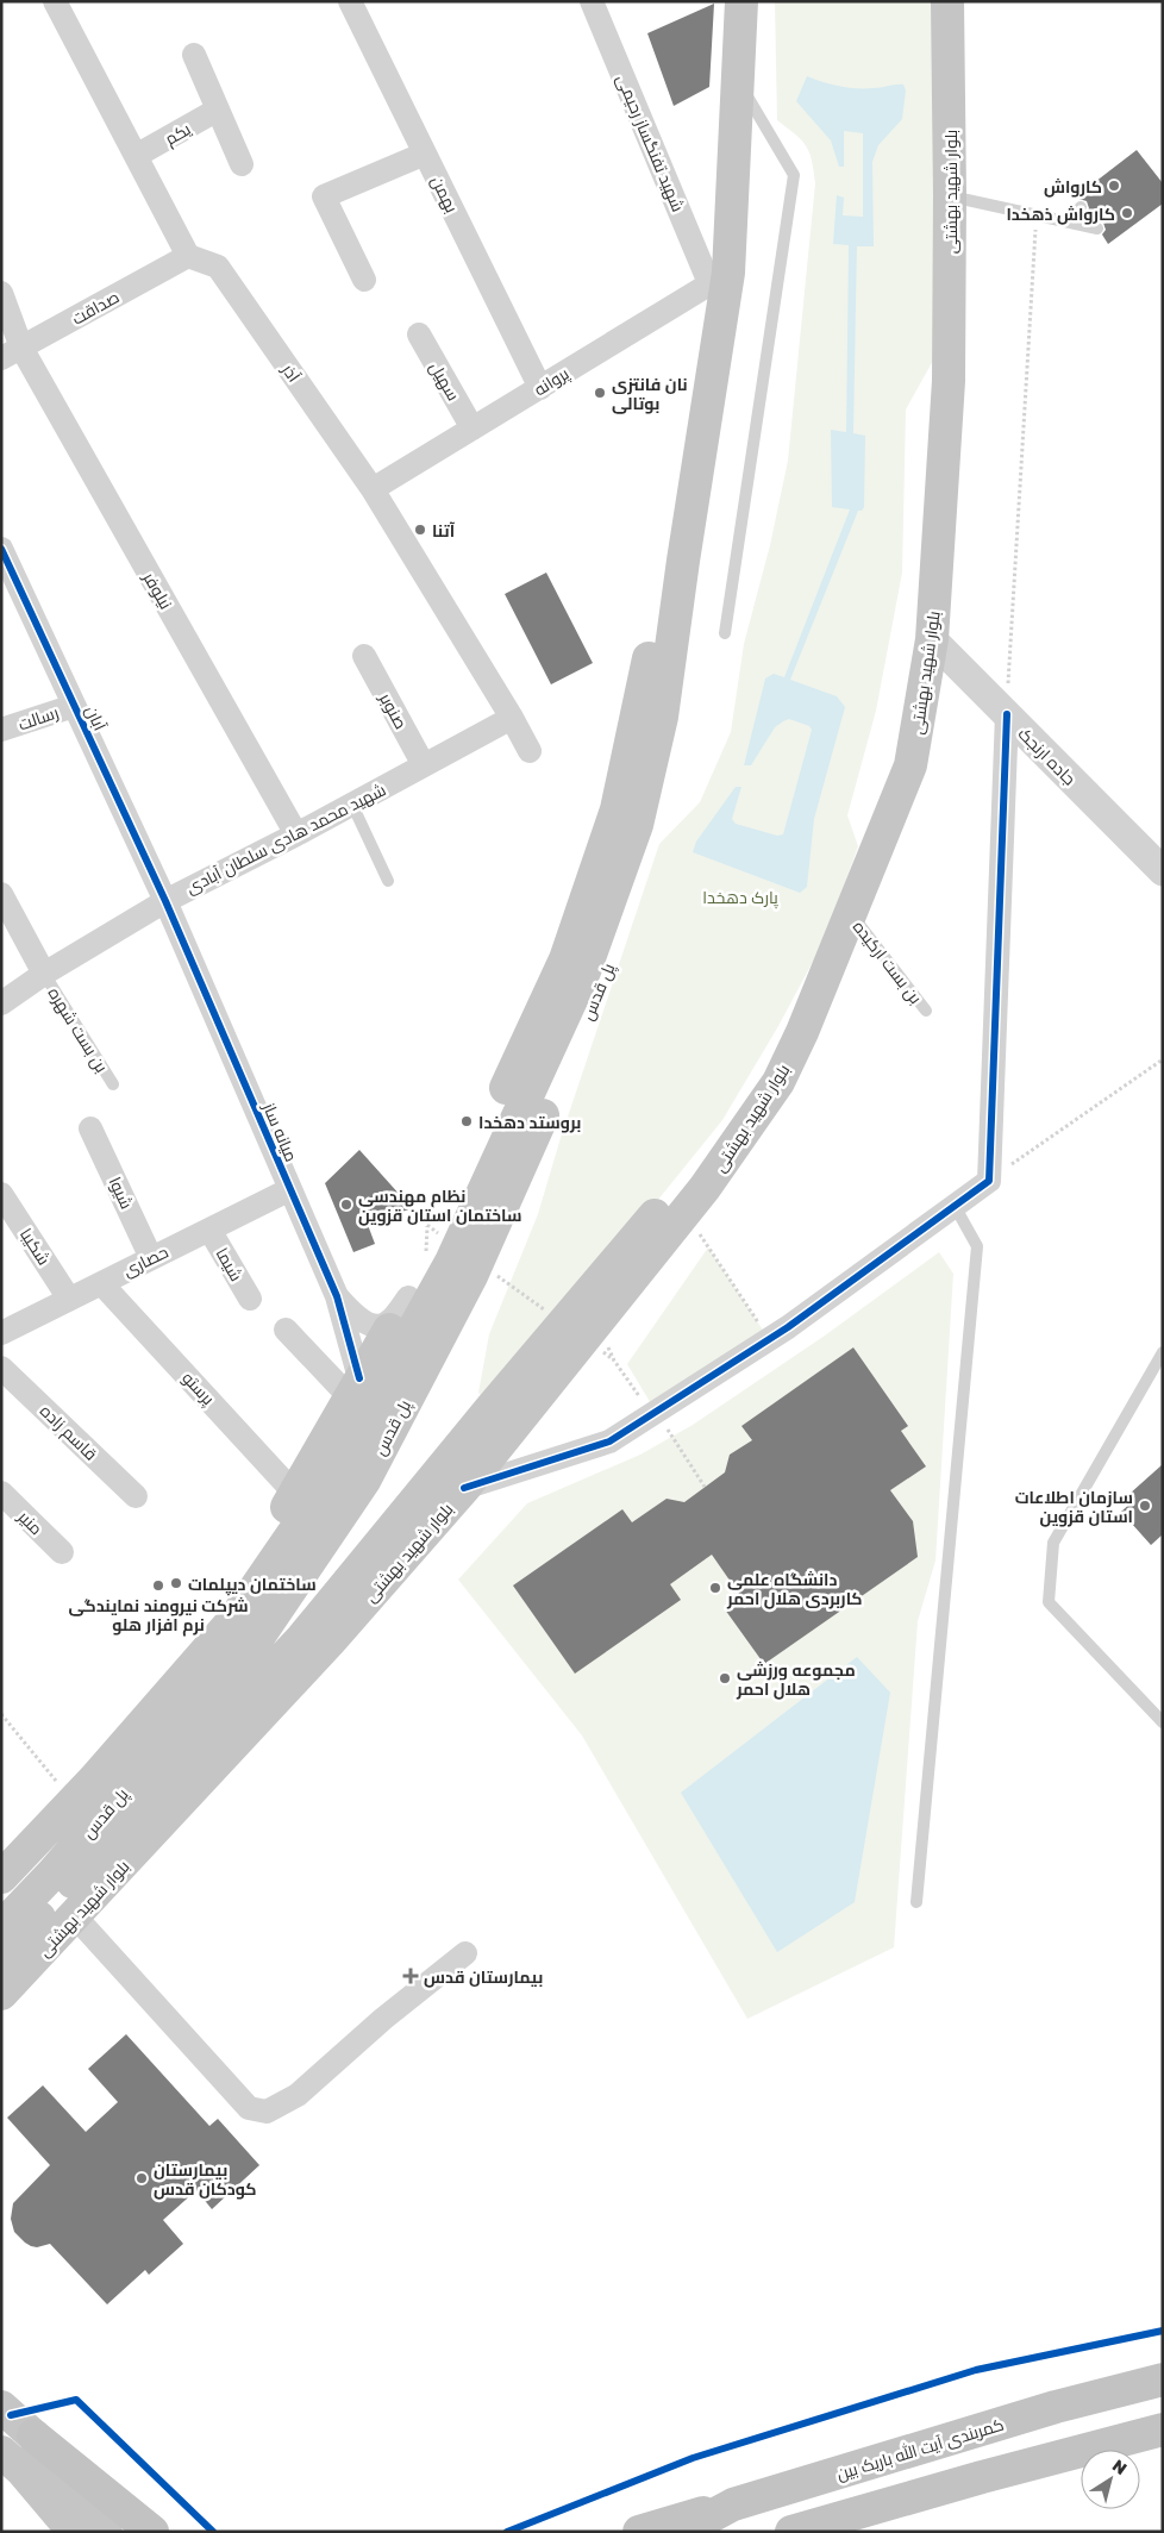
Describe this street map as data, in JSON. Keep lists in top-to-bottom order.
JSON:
{
  "streets": {
    "highway": ["کمربندی آیت الله باریک بین"],
    "main road": ["بلوار شهید بهشتی", "پل قدس"],
    "street": [
      "یکم",
      "شهید تفنگساز رحیمی",
      "بهمن",
      "صداقت",
      "آذر",
      "سهیل",
      "پروانه",
      "نیلوفر",
      "صنوبر",
      "رسالت",
      "آبان",
      "جاده ارنجک",
      "شهید محمد هادی سلطان آبادی",
      "میانه ساز",
      "شیوا",
      "شکیبا",
      "حصاری",
      "شیما",
      "پرستو",
      "قاسم زاده",
      "منیر"
    ],
    "lane": ["بن بست ارکیده", "بن بست شهره"]
  },
  "crossings": [
    ["شهید تفنگساز رحیمی", "پروانه"],
    ["بلوار شهید بهشتی", "جاده ارنجک"],
    ["بلوار شهید بهشتی", "بن بست ارکیده"],
    ["بلوار شهید بهشتی", "پل قدس"],
    ["بهمن", "پروانه"],
    ["صداقت", "آذر"],
    ["صداقت", "نیلوفر"],
    ["آذر", "پروانه"],
    ["آذر", "شهید محمد هادی سلطان آبادی"],
    ["سهیل", "پروانه"],
    ["نیلوفر", "شهید محمد هادی سلطان آبادی"],
    ["صنوبر", "شهید محمد هادی سلطان آبادی"],
    ["رسالت", "آبان"],
    ["آبان", "شهید محمد هادی سلطان آبادی"],
    ["آبان", "میانه ساز"],
    ["شهید محمد هادی سلطان آبادی", "بن بست شهره"],
    ["شهید محمد هادی سلطان آبادی", "میانه ساز"],
    ["میانه ساز", "حصاری"],
    ["شیوا", "حصاری"],
    ["شکیبا", "حصاری"],
    ["حصاری", "شیما"],
    ["حصاری", "پرستو"]
  ],
  "parks": ["پارک دهخدا"],
  "places": {
    "other": [
      "کارواش",
      "کارواش ذهخدا",
      "نان فانتزی بوتالی",
      "آتنا",
      "بروستد دهخدا",
      "نظام مهندسی ساختمان استان قزوین",
      "سازمان اطلاعات استان قزوین",
      "ساختمان دیپلمات",
      "شرکت نیرومند نمایندگی نرم افزار هلو",
      "دانشگاه علمی کاربردی هلال احمر",
      "مجموعه ورزشی هلال احمر",
      "بیمارستان کودکان قدس"
    ],
    "health": ["بیمارستان قدس"]
  },
  "north": "top right"
}
